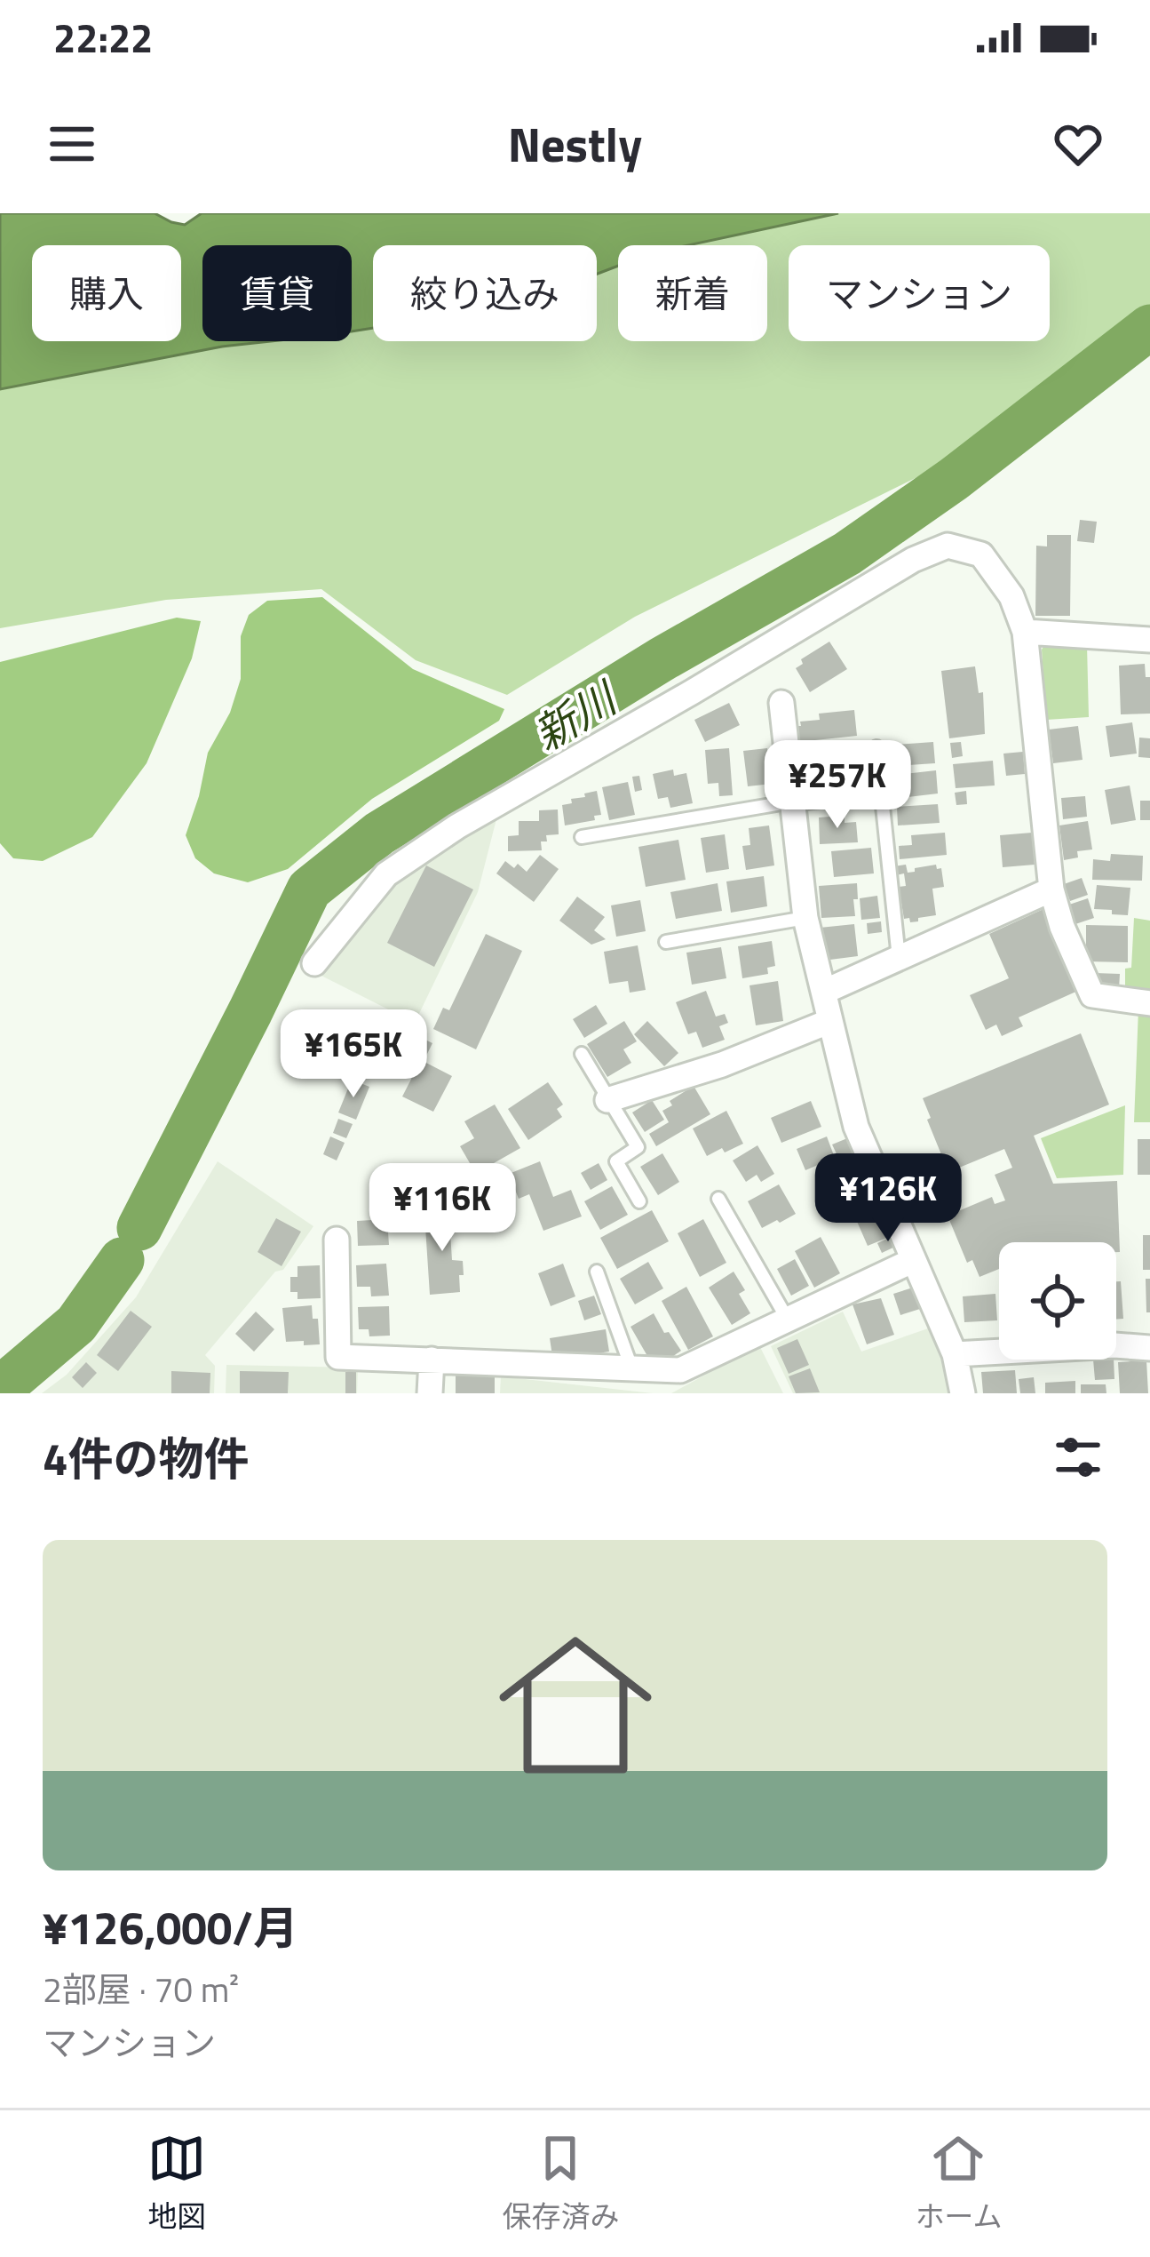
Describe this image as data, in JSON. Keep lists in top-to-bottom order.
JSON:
{
  "water": ["新川"],
  "page": {
    "status": "22:22",
    "header": "Nestly",
    "chip": [
      "購入",
      "賃貸",
      "絞り込み",
      "新着",
      "マンション"
    ],
    "price": [
      "¥257K",
      "¥165K",
      "¥126K",
      "¥116K"
    ],
    "heading": "4件の物件",
    "list": [
      {
        "name": "¥126,000/月",
        "note": "2部屋 · 70 m² · マンション"
      }
    ],
    "tabs": ["地図", "保存済み", "ホーム"]
  }
}
